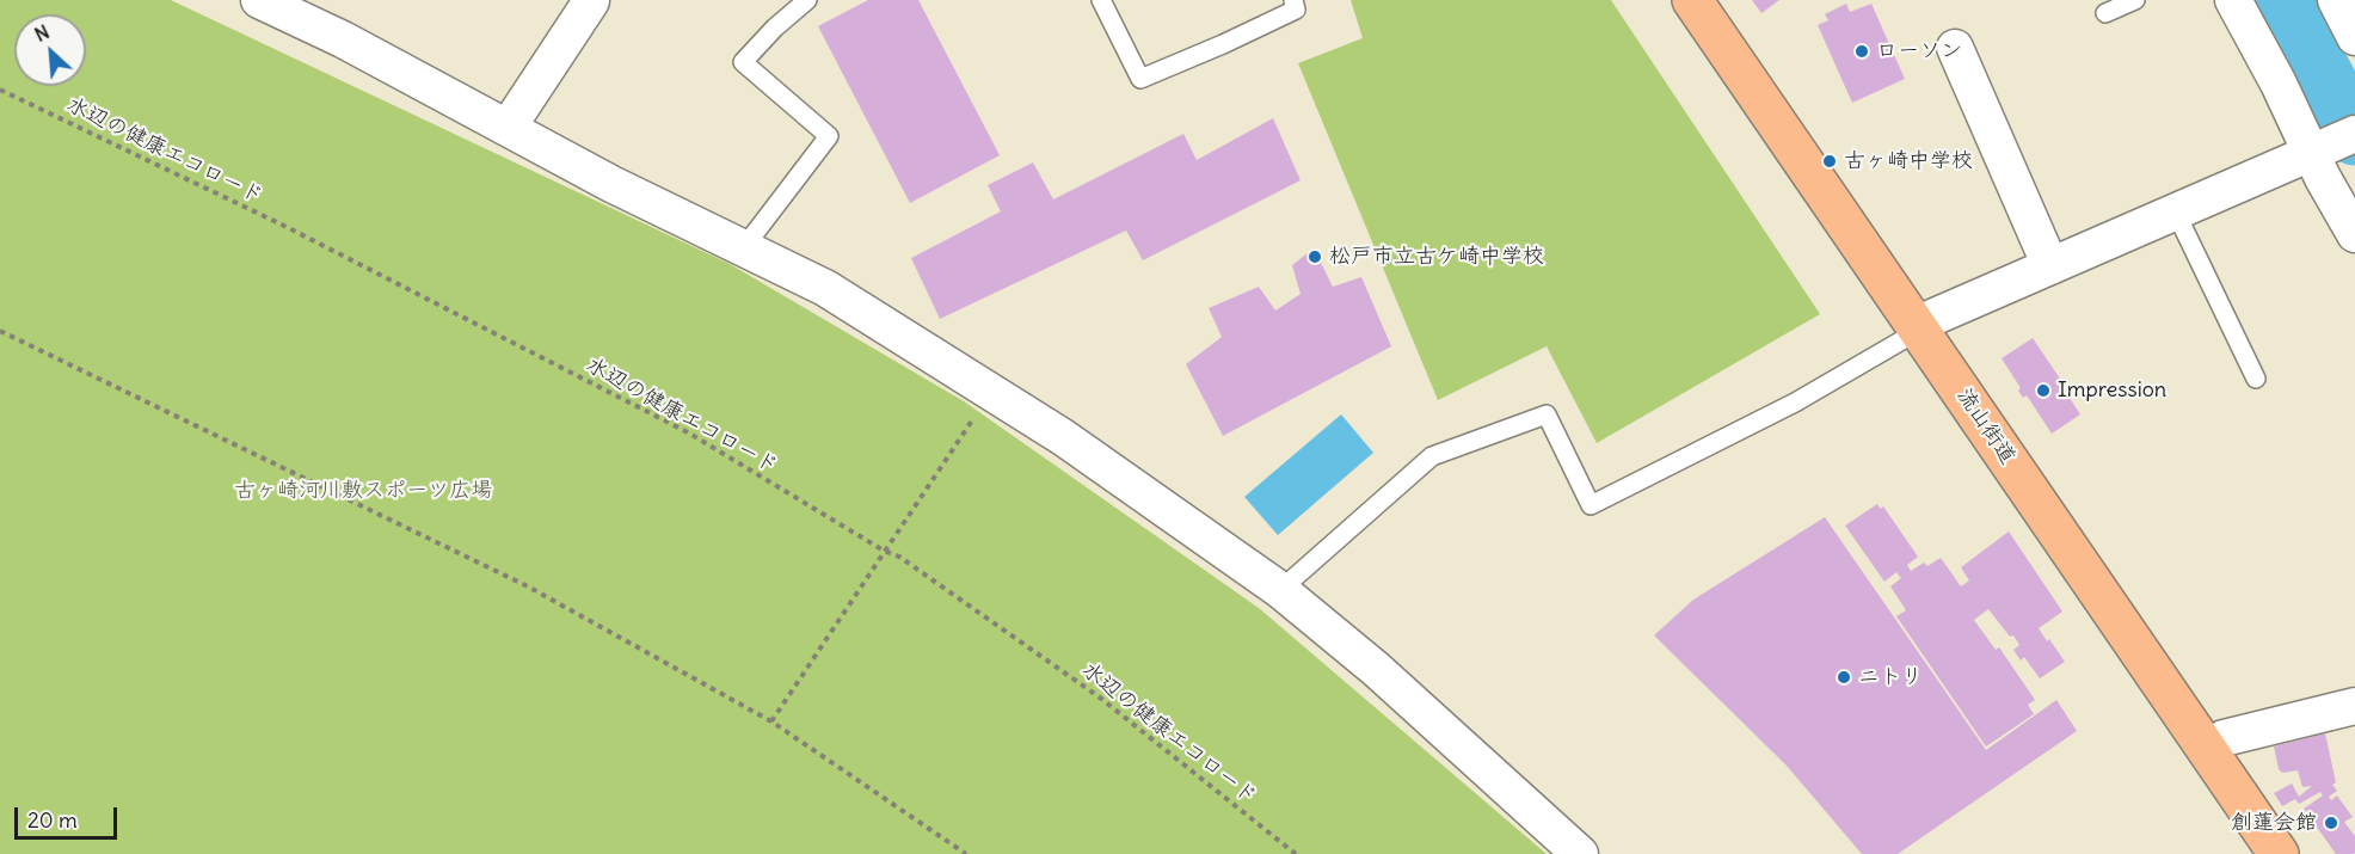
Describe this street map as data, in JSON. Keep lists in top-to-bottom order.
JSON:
{
  "streets": {
    "main road": ["流山街道"],
    "path": ["水辺の健康エコロード"]
  },
  "parks": ["古ヶ崎河川敷スポーツ広場"],
  "places": [
    "ローソン",
    "古ヶ崎中学校",
    "松戸市立古ケ崎中学校",
    "Impression",
    "ニトリ",
    "創蓮会館"
  ],
  "scale_bar": "20 m",
  "north": "top left"
}
